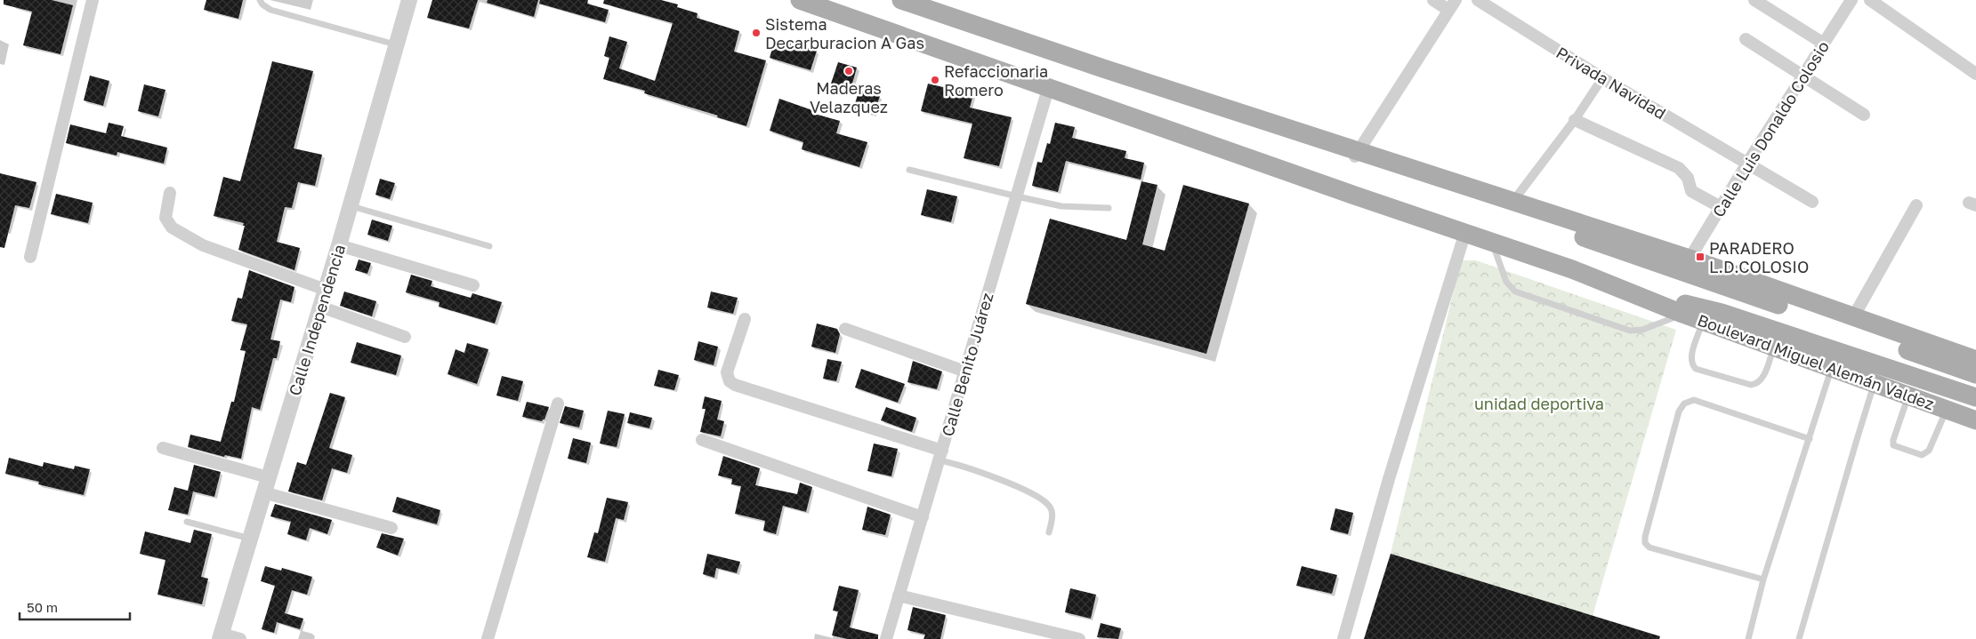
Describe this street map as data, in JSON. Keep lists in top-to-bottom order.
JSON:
{
  "streets": {
    "main road": ["Boulevard Miguel Alemán Valdez"],
    "street": [
      "Privada Navidad",
      "Calle Luis Donaldo Colosio",
      "Calle Independencia",
      "Calle Benito Juárez"
    ]
  },
  "crossings": [
    ["Privada Navidad", "Calle Luis Donaldo Colosio"],
    ["Boulevard Miguel Alemán Valdez", "Calle Benito Juárez"]
  ],
  "parks": ["unidad deportiva"],
  "places": {
    "other": ["Sistema Decarburacion A Gas", "Maderas Velazquez", "Refaccionaria Romero"],
    "transit": ["PARADERO L.D.COLOSIO"]
  },
  "scale_bar": "50 m"
}
